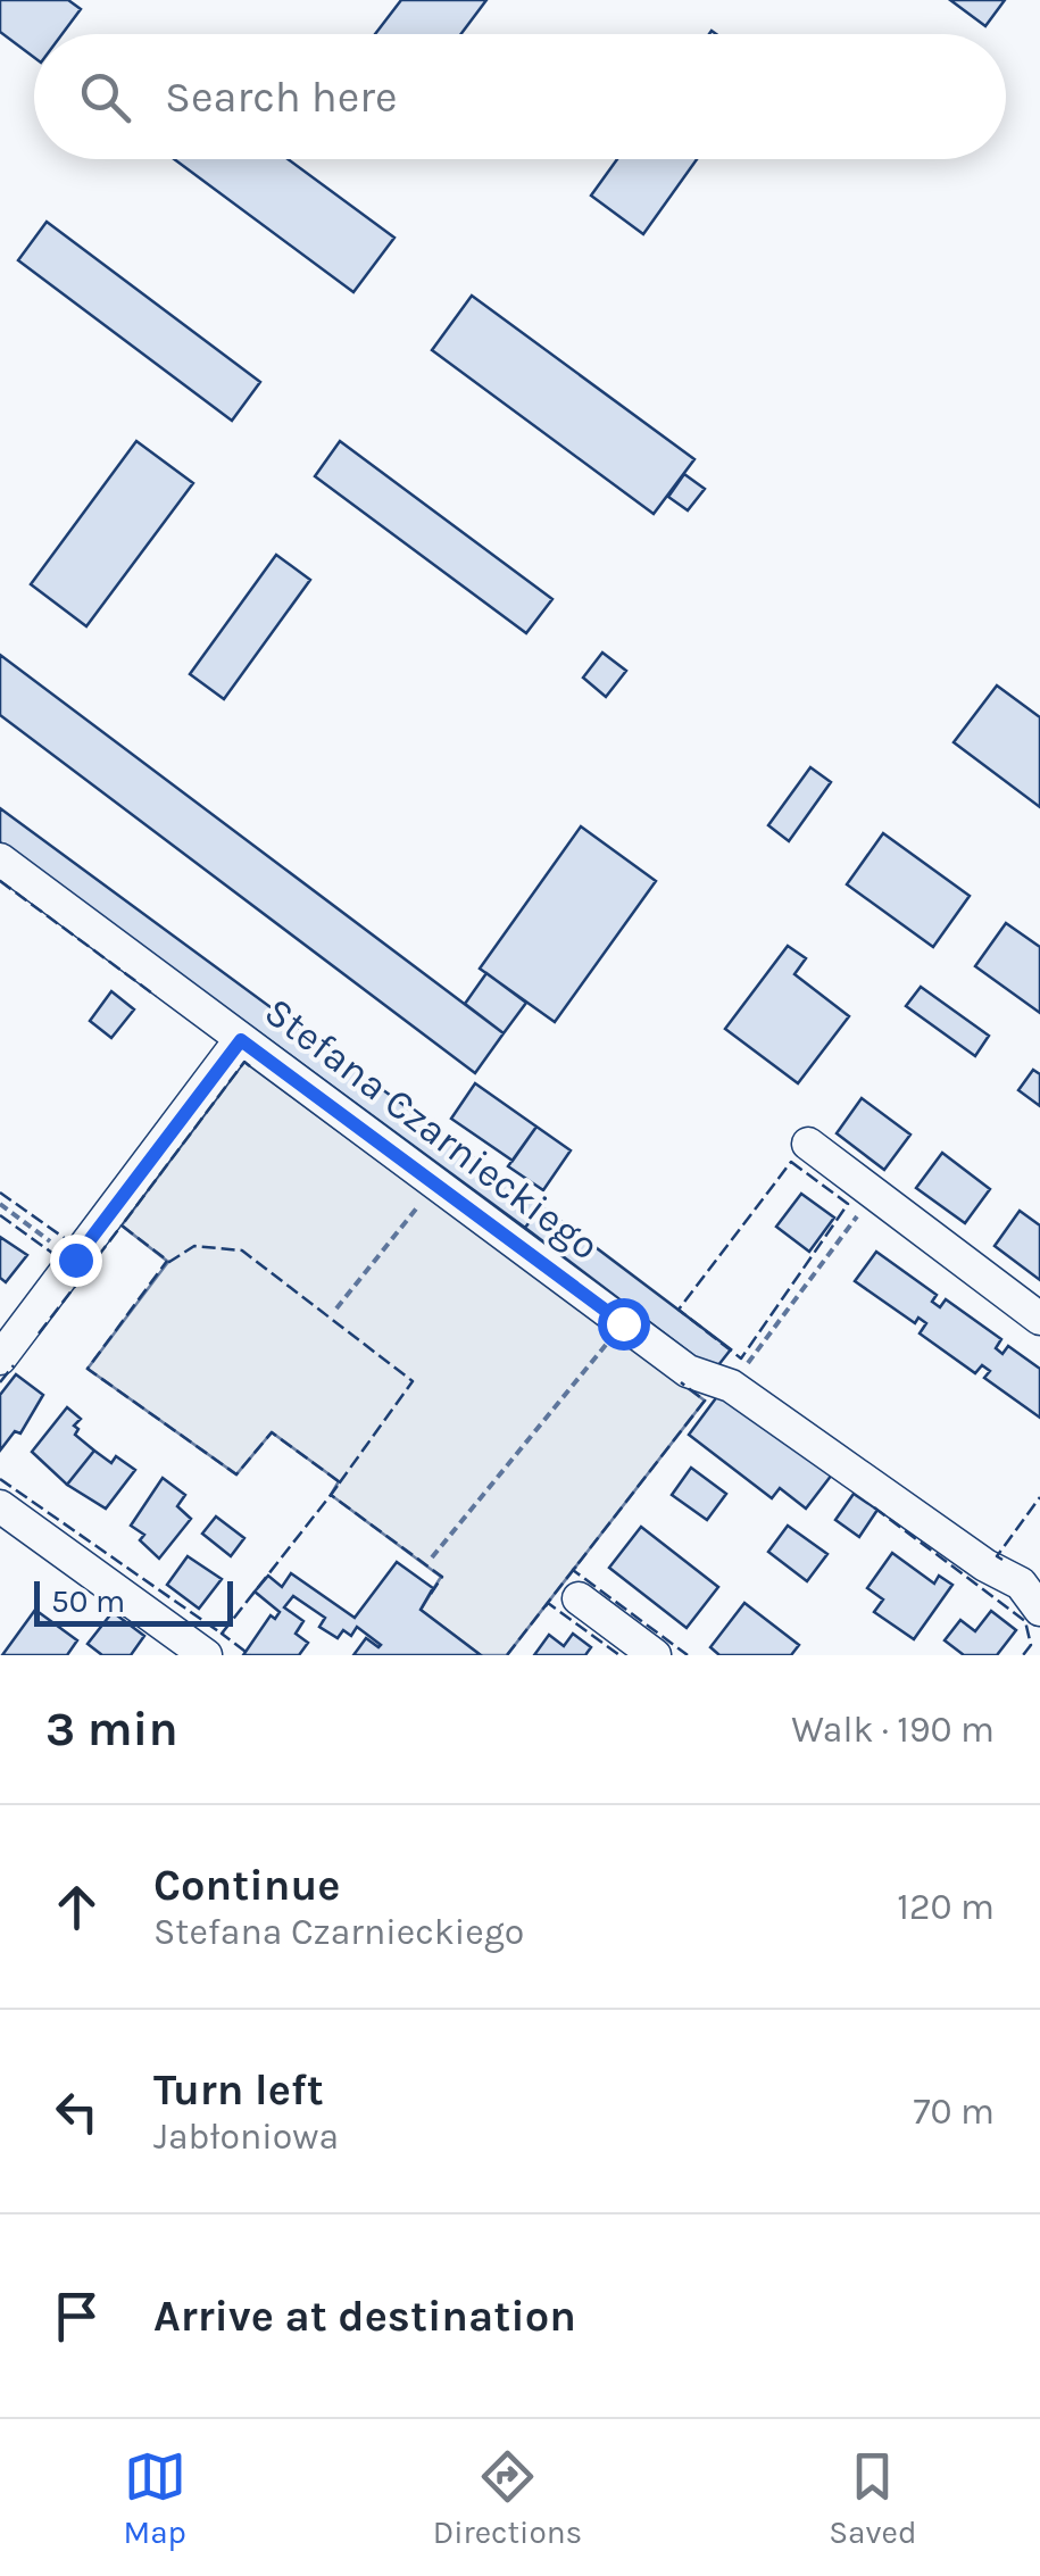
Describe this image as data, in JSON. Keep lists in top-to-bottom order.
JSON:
{
  "streets": {
    "street": ["Stefana Czarnieckiego"]
  },
  "scale_bar": "50 m",
  "page": {
    "search": "Search here",
    "scale": "50 m",
    "heading": ["3 min", "Walk · 190 m"],
    "list": [
      ["Continue", "Stefana Czarnieckiego", "120 m"],
      ["Turn left", "Jabłoniowa", "70 m"],
      "Arrive at destination"
    ],
    "nav": ["Map", "Directions", "Saved"]
  }
}
